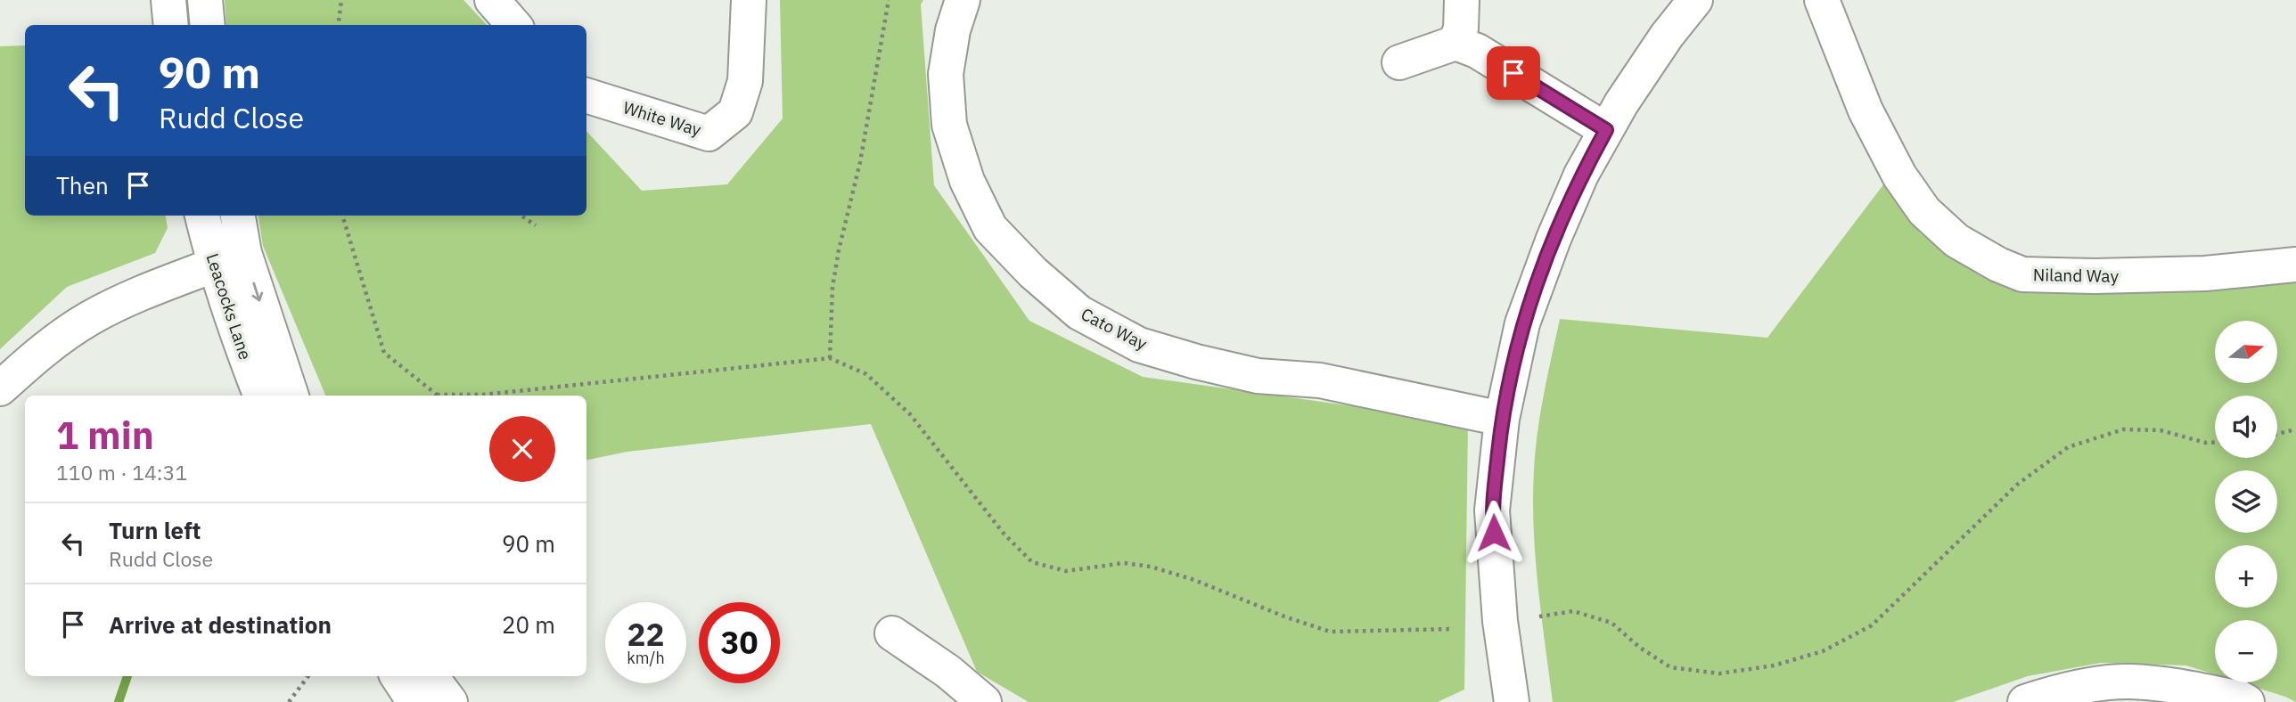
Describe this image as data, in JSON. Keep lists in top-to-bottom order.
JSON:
{
  "streets": {
    "street": [
      "White Way",
      "Niland Way",
      "Leacocks Lane",
      "Cato Way"
    ]
  },
  "north": "right",
  "page": {
    "turn": ["90 m", "Rudd Close"],
    "then": "Then",
    "map_buttons": ["+", "−"],
    "heading": ["1 min", "110 m · 14:31"],
    "list": [
      {
        "name": "Turn left",
        "note": "Rudd Close",
        "value": "90 m"
      },
      {
        "name": "Arrive at destination",
        "value": "20 m"
      }
    ],
    "speed": "22 km/h",
    "limit": "30"
  }
}
